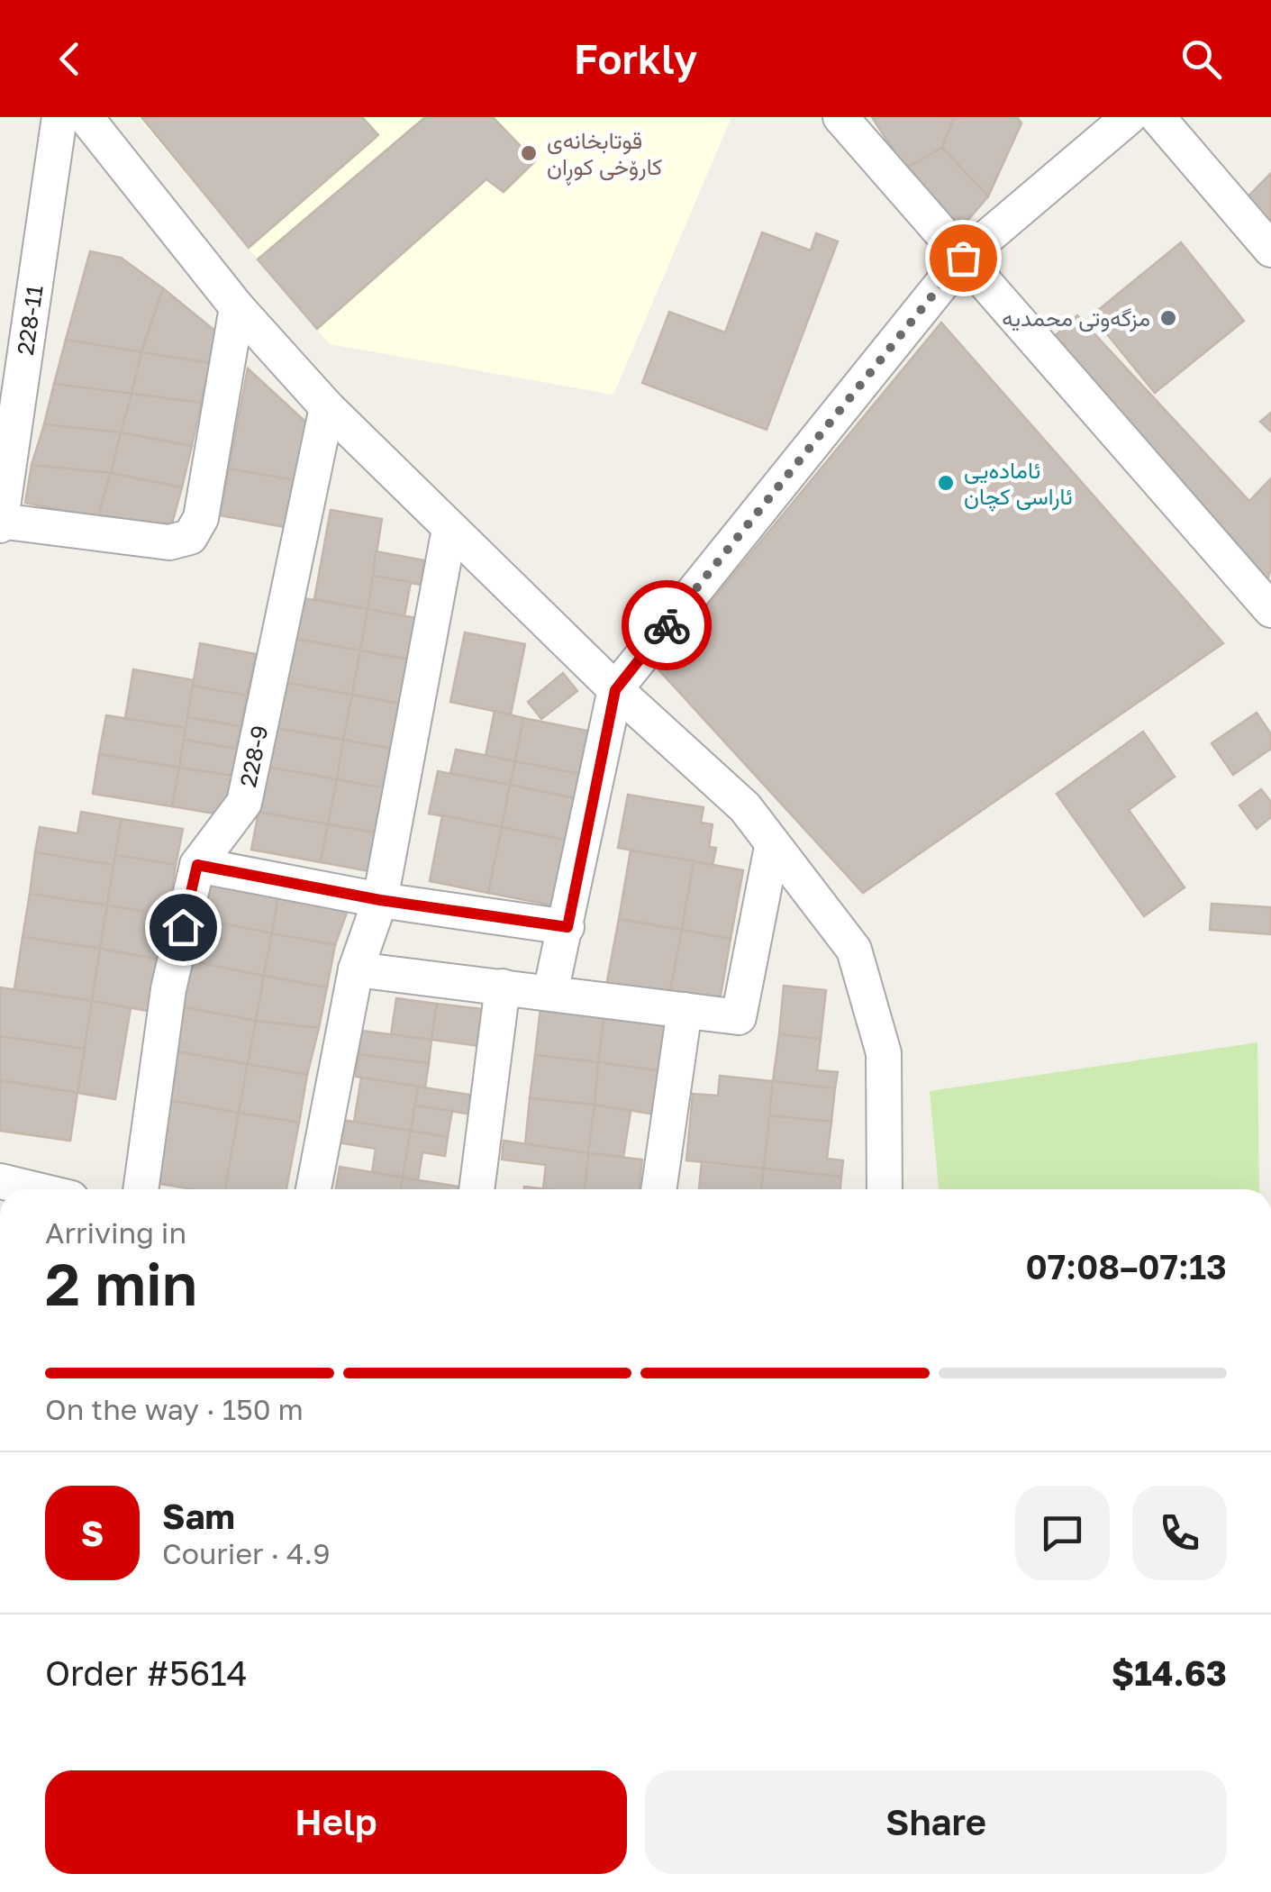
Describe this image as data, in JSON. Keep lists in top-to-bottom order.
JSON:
{
  "streets": {
    "street": ["228-11", "228-9"]
  },
  "places": ["قوتابخانەی کارۆخی کوڕان", "مزگەوتی محمدیە", "ئامادەیی ئاراسی کچان"],
  "page": {
    "header": "Forkly",
    "heading": ["2 min", "Arriving in", "07:08–07:13"],
    "panel": [
      "Sam",
      "Courier · 4.9",
      "Order #5614",
      "$14.63"
    ],
    "bar": "On the way · 150 m",
    "round": "S",
    "buttons": ["Help", "Share"]
  }
}
